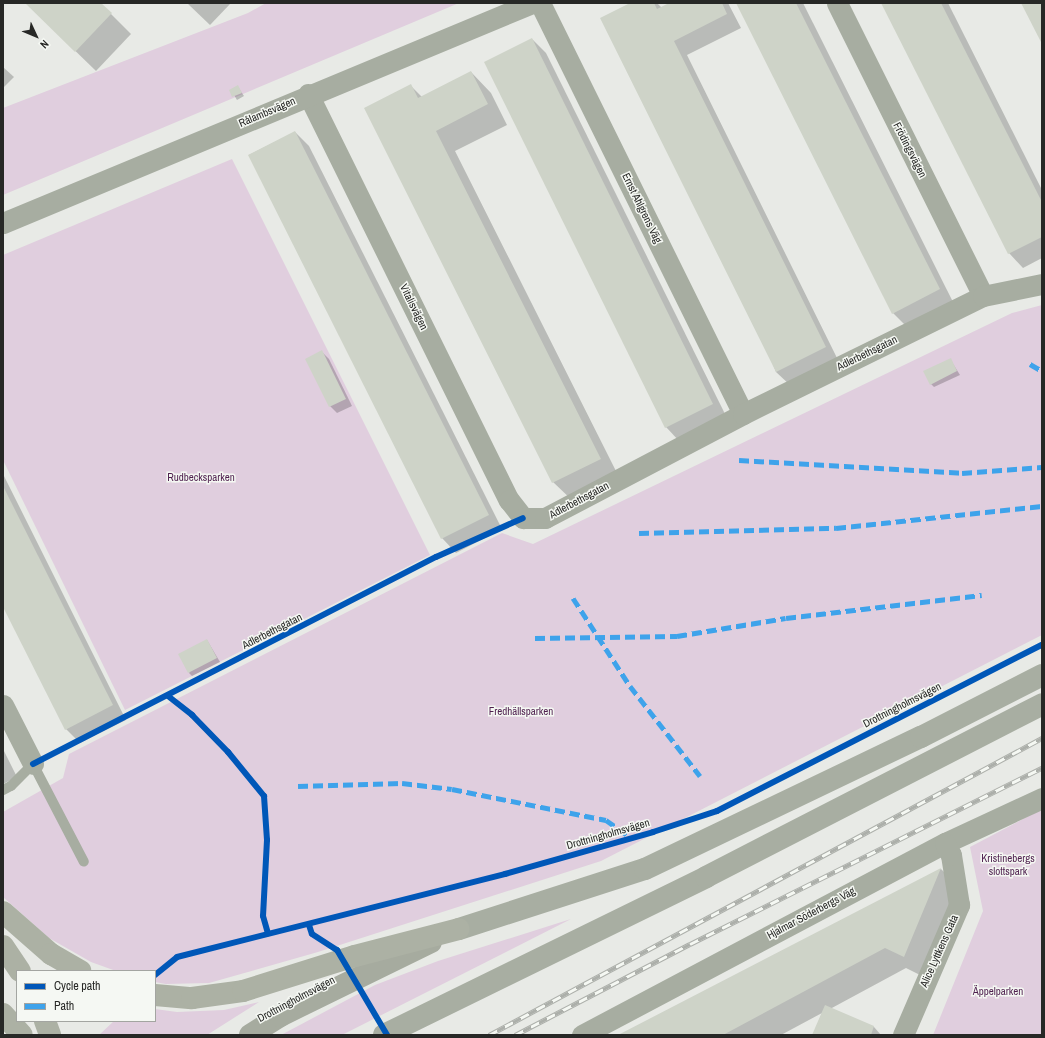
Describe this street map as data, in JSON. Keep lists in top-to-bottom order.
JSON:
{
  "streets": {
    "main road": ["Drottningholmsvägen"],
    "street": [
      "Rålambsvägen",
      "Frödingsvägen",
      "Ernst Ahlgrens Väg",
      "Vitalisvägen",
      "Adlerbethsgatan",
      "Hjalmar Söderbergs Väg",
      "Alice Lyttkens Gata"
    ]
  },
  "crossings": [
    ["Rålambsvägen", "Vitalisvägen"],
    ["Frödingsvägen", "Adlerbethsgatan"],
    ["Ernst Ahlgrens Väg", "Adlerbethsgatan"],
    ["Vitalisvägen", "Adlerbethsgatan"],
    ["Hjalmar Söderbergs Väg", "Alice Lyttkens Gata"]
  ],
  "parks": [
    "Rudbecksparken",
    "Fredhällsparken",
    "Kristinebergs slottspark",
    "Äppelparken"
  ],
  "legend": ["Cycle path", "Path"],
  "north": "bottom right"
}
